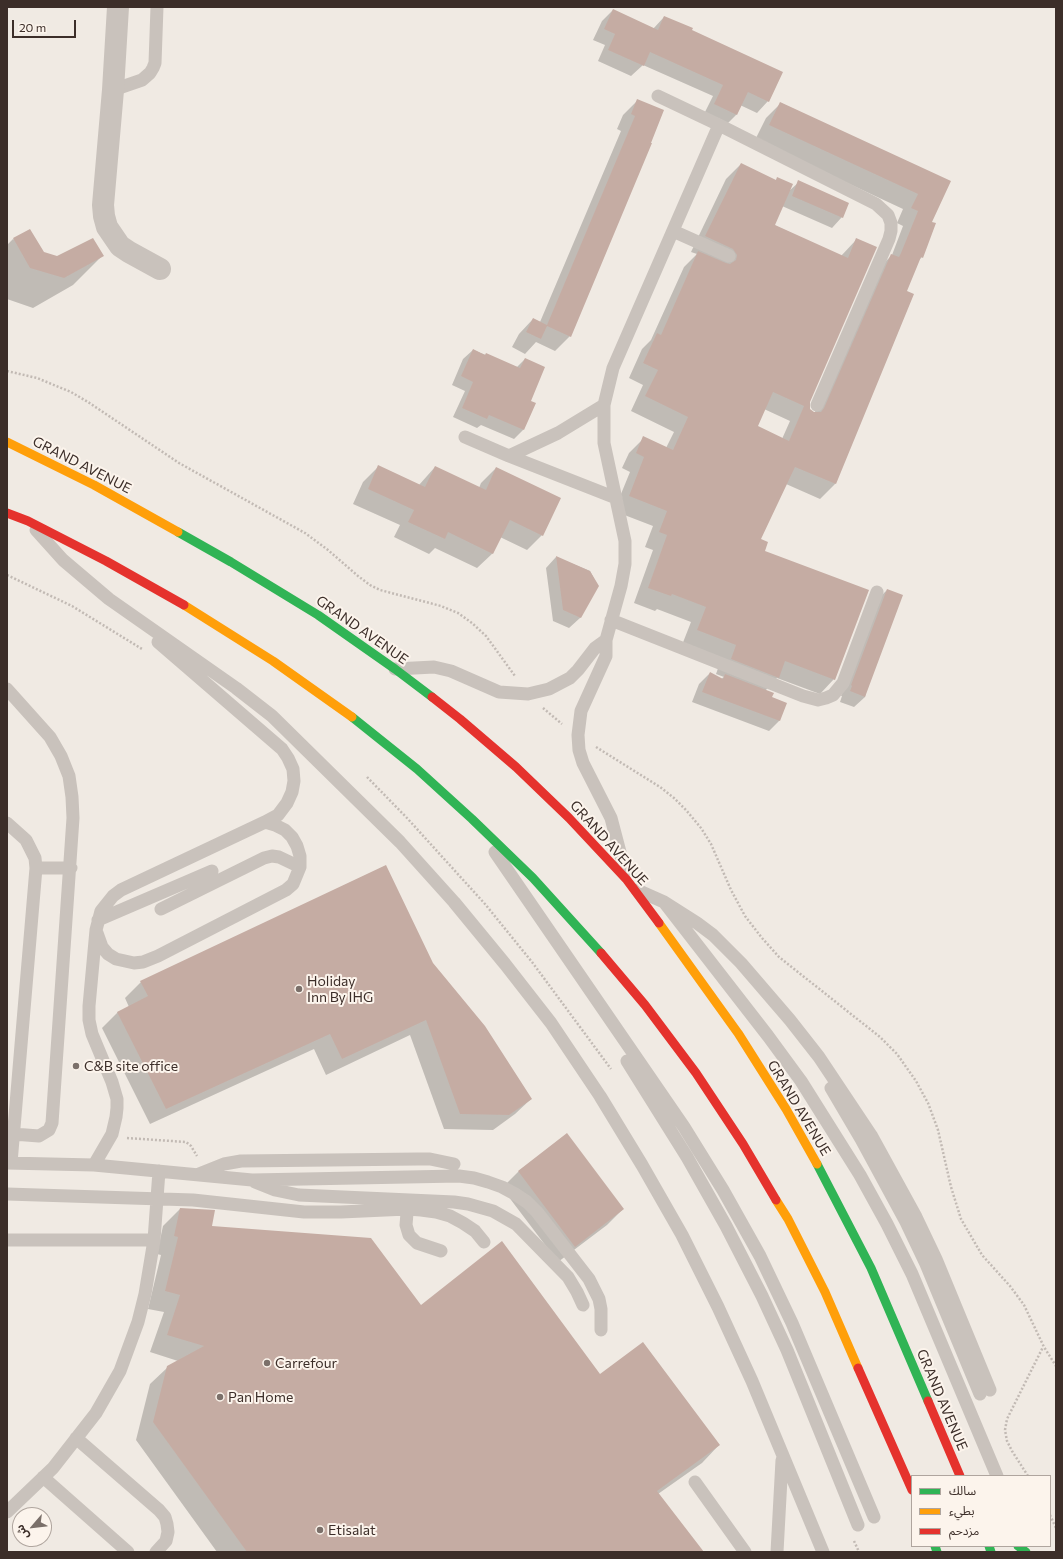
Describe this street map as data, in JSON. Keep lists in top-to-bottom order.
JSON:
{
  "streets": {
    "main road": ["GRAND AVENUE"]
  },
  "places": [
    "Holiday Inn By IHG",
    "C&B site office",
    "Carrefour",
    "Pan Home",
    "Etisalat"
  ],
  "legend": ["سالك", "بطيء", "مزدحم"],
  "scale_bar": "20 m",
  "north": "bottom left"
}
